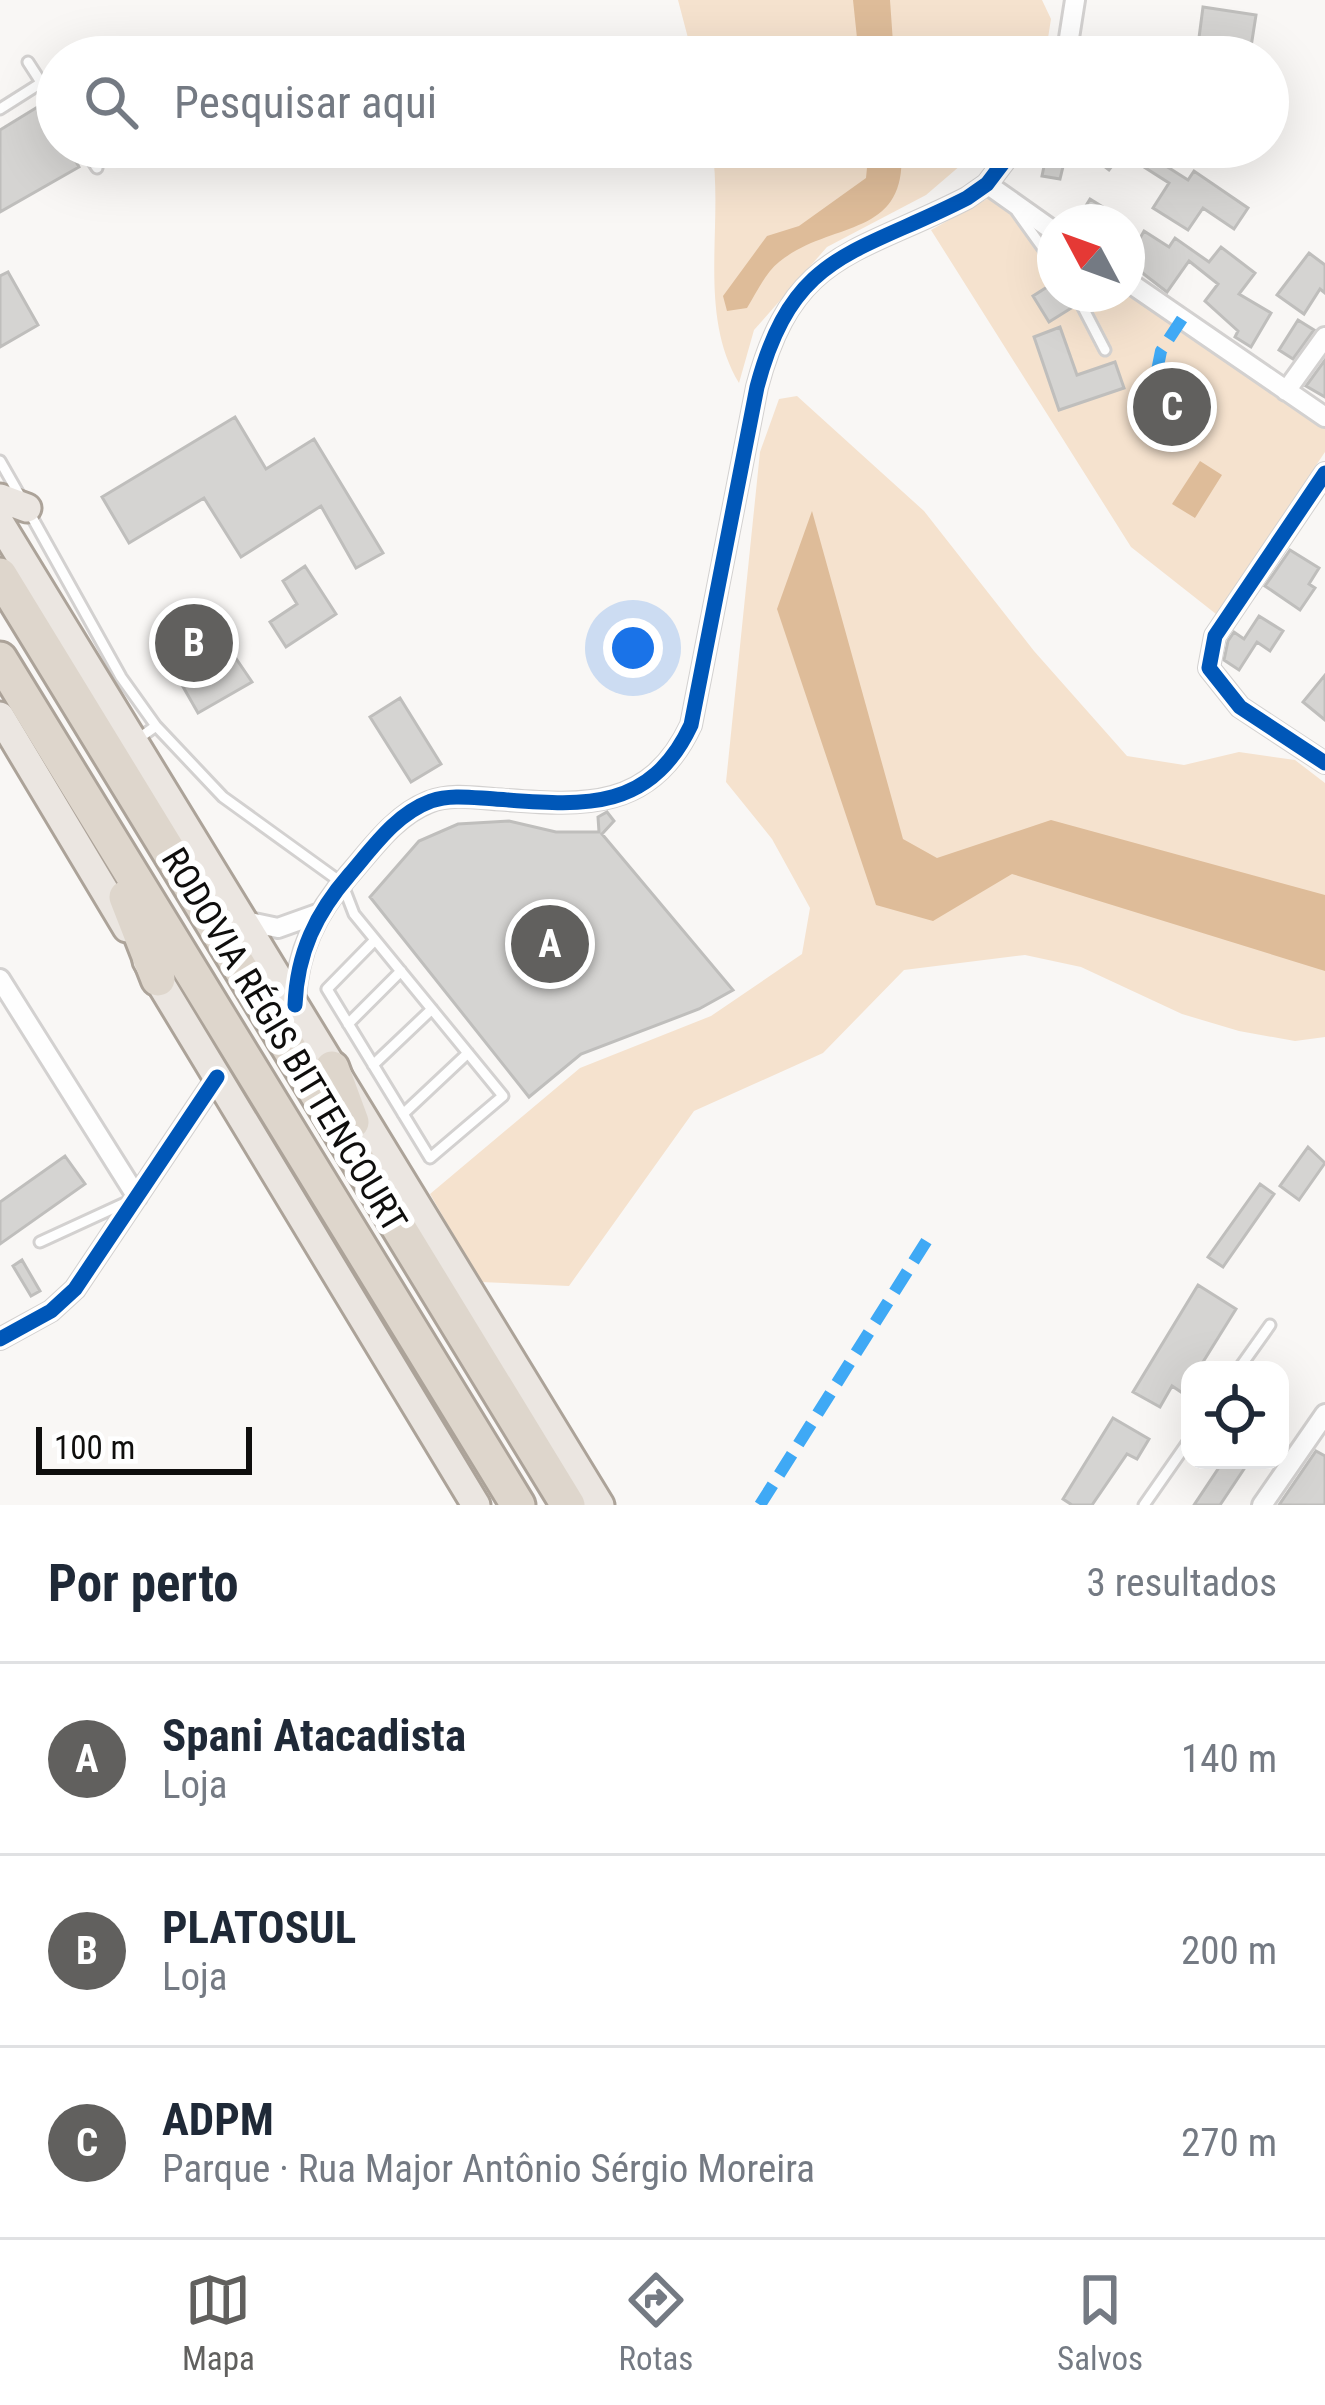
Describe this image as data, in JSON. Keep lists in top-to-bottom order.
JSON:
{
  "streets": {
    "highway": ["RODOVIA RÉGIS BITTENCOURT"]
  },
  "scale_bar": "100 m",
  "north": "top left",
  "page": {
    "search": "Pesquisar aqui",
    "pins": ["C", "B", "A"],
    "scale": "100 m",
    "heading": ["Por perto", "3 resultados"],
    "list": [
      {
        "mark": "A",
        "name": "Spani Atacadista",
        "note": "Loja",
        "value": "140 m"
      },
      {
        "mark": "B",
        "name": "PLATOSUL",
        "note": "Loja",
        "value": "200 m"
      },
      {
        "mark": "C",
        "name": "ADPM",
        "note": "Parque · Rua Major Antônio Sérgio Moreira",
        "value": "270 m"
      }
    ],
    "nav": ["Mapa", "Rotas", "Salvos"]
  }
}
